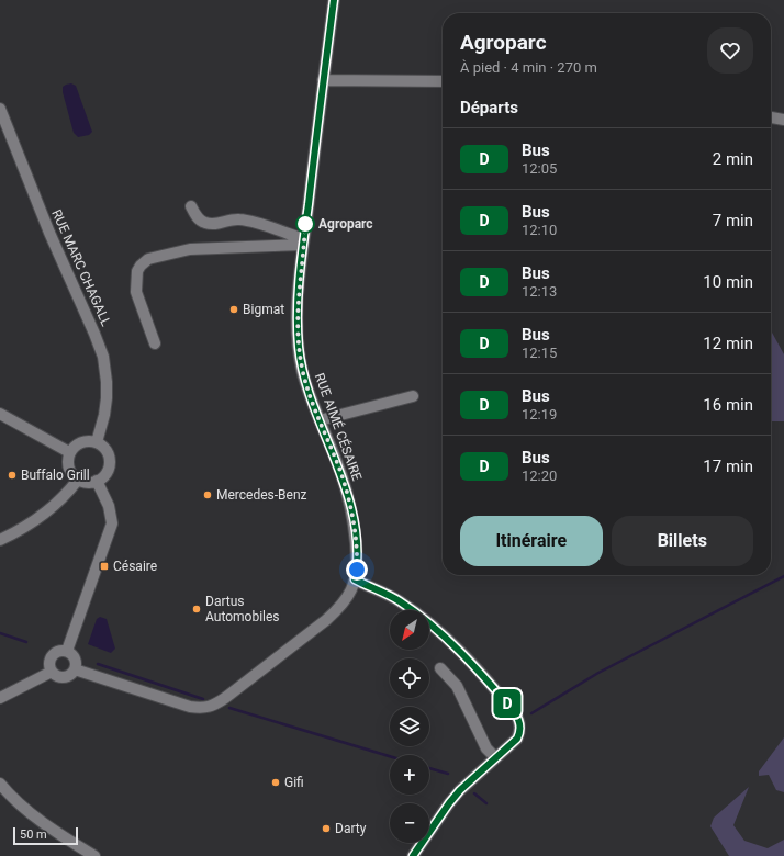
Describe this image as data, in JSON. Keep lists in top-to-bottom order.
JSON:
{
  "streets": {
    "street": ["RUE MARC CHAGALL", "RUE AIMÉ CÉSAIRE"]
  },
  "places": {
    "other": [
      "Agroparc",
      "Bigmat",
      "Buffalo Grill",
      "Mercedes-Benz",
      "Dartus Automobiles",
      "Gifi",
      "Darty"
    ],
    "transit": ["Césaire"]
  },
  "lines": ["bus line D"],
  "scale_bar": "50 m",
  "north": "bottom left",
  "page": {
    "on_map": "D",
    "heading": [
      ["Agroparc", "À pied · 4 min · 270 m"],
      "Départs"
    ],
    "list": [
      {
        "mark": "D",
        "name": "Bus",
        "note": "12:05",
        "value": "2 min"
      },
      {
        "mark": "D",
        "name": "Bus",
        "note": "12:10",
        "value": "7 min"
      },
      {
        "mark": "D",
        "name": "Bus",
        "note": "12:13",
        "value": "10 min"
      },
      {
        "mark": "D",
        "name": "Bus",
        "note": "12:15",
        "value": "12 min"
      },
      {
        "mark": "D",
        "name": "Bus",
        "note": "12:19",
        "value": "16 min"
      },
      {
        "mark": "D",
        "name": "Bus",
        "note": "12:20",
        "value": "17 min"
      }
    ],
    "buttons": ["Itinéraire", "Billets"],
    "map_buttons": ["+", "−"],
    "scale": "50 m"
  }
}
